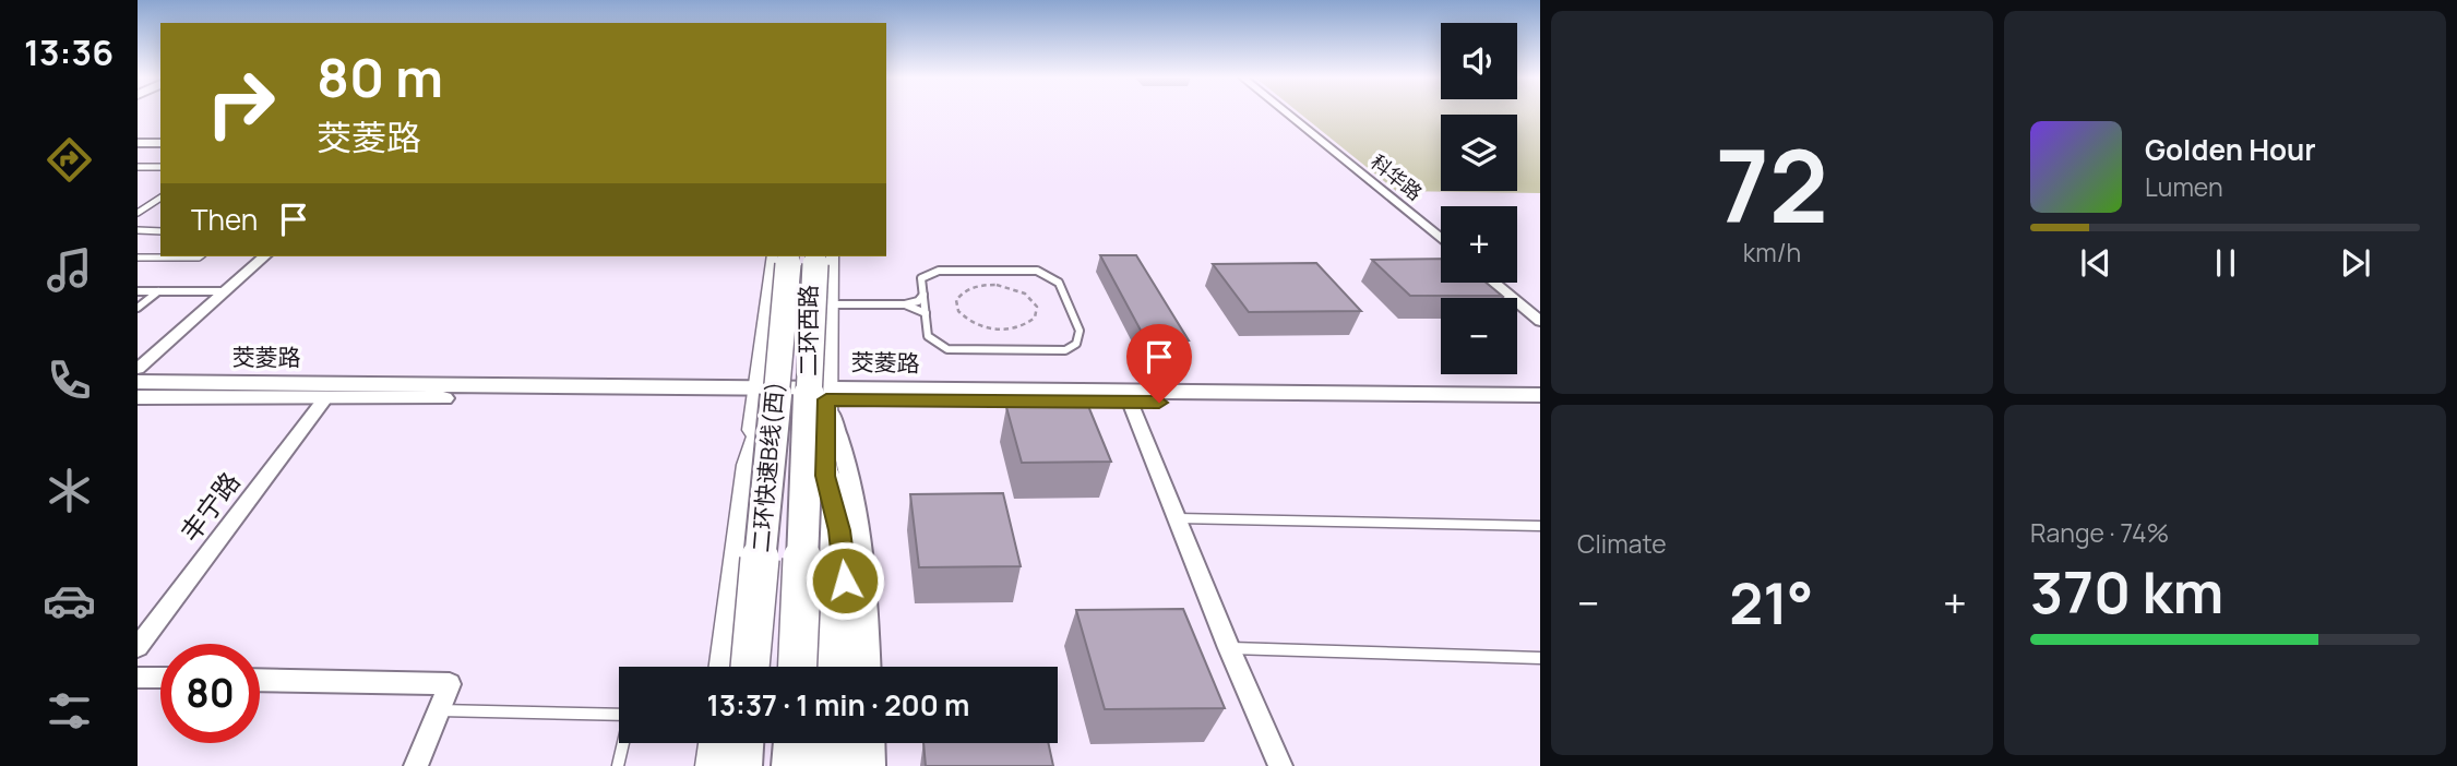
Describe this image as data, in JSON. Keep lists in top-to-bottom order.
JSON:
{
  "streets": {
    "highway": ["二环快速B线(西)"],
    "main road": ["二环西路"],
    "street": ["科华路", "茭菱路", "丰宁路"]
  },
  "crossings": [
    ["二环西路", "茭菱路"],
    ["茭菱路", "丰宁路"]
  ],
  "page": {
    "tabs": "13:36",
    "tile": [
      ["72", "km/h"],
      "Climate",
      ["Range · 74%", "370 km"]
    ],
    "map_buttons": ["+", "−"],
    "turn": ["80 m", "茭菱路"],
    "song": ["Golden Hour", "Lumen"],
    "then": "Then",
    "heat": ["−", "21°", "+"],
    "limit": "80",
    "trip": "13:37 · 1 min · 200 m"
  }
}
